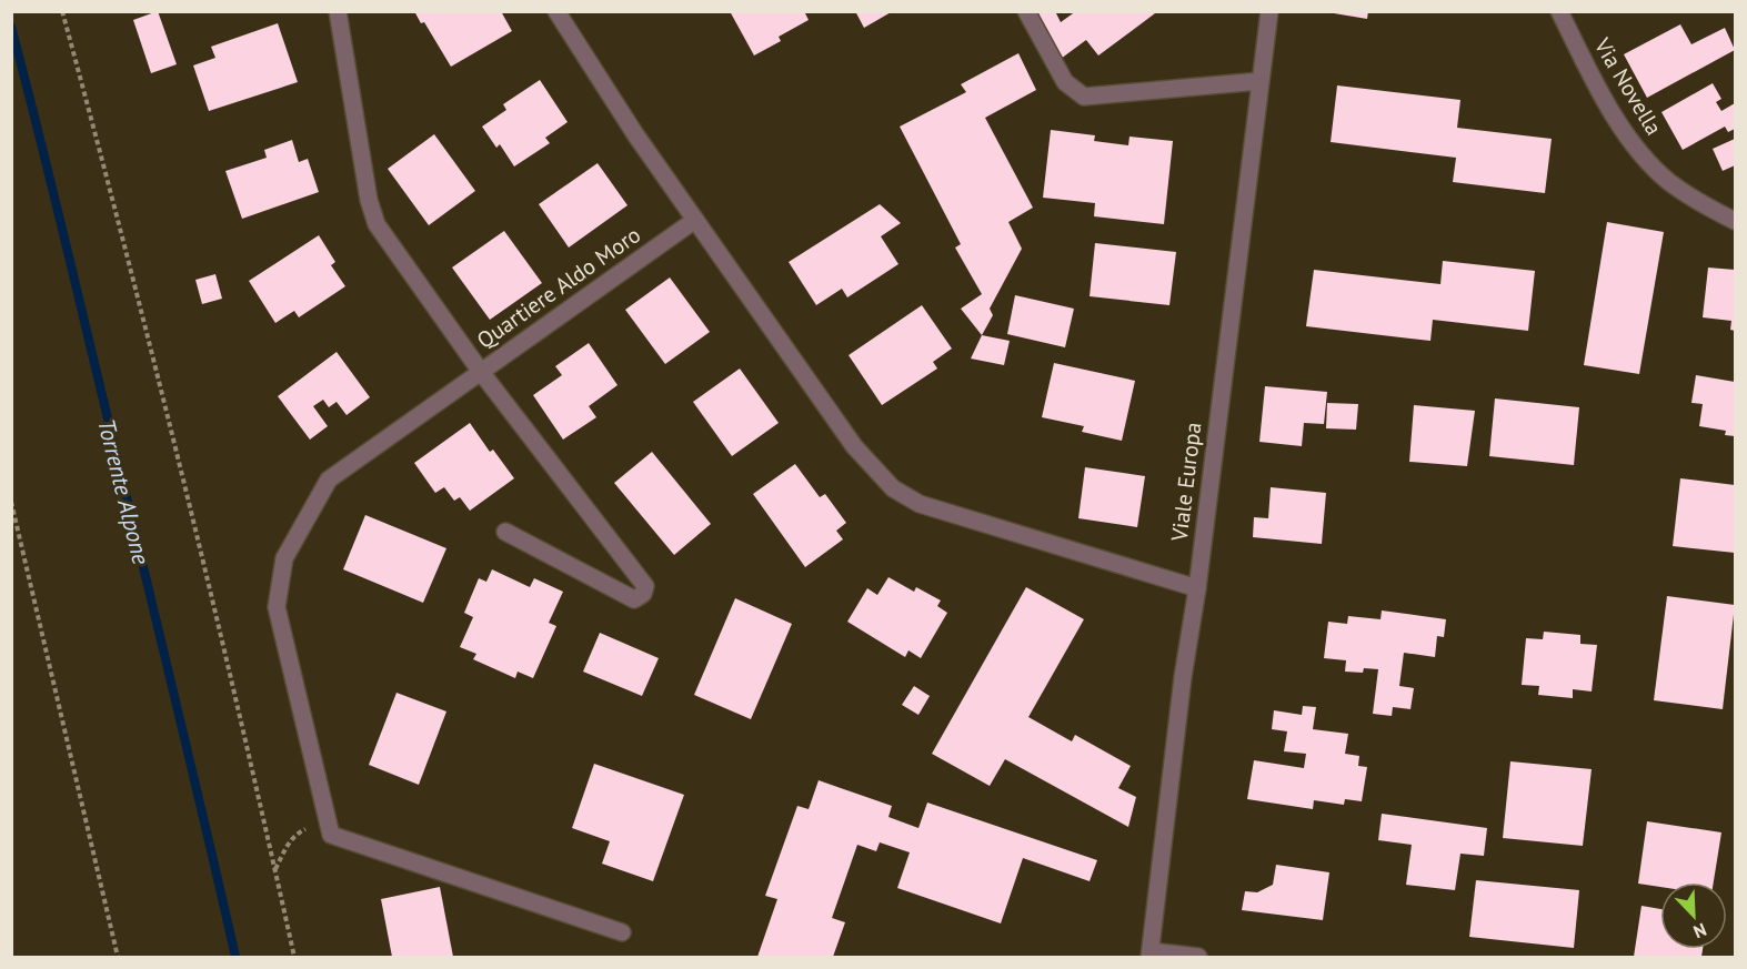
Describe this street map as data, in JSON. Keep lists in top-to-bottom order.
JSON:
{
  "streets": {
    "street": ["Via Novella", "Quartiere Aldo Moro", "Viale Europa"]
  },
  "water": ["Torrente Alpone"],
  "north": "bottom right"
}
